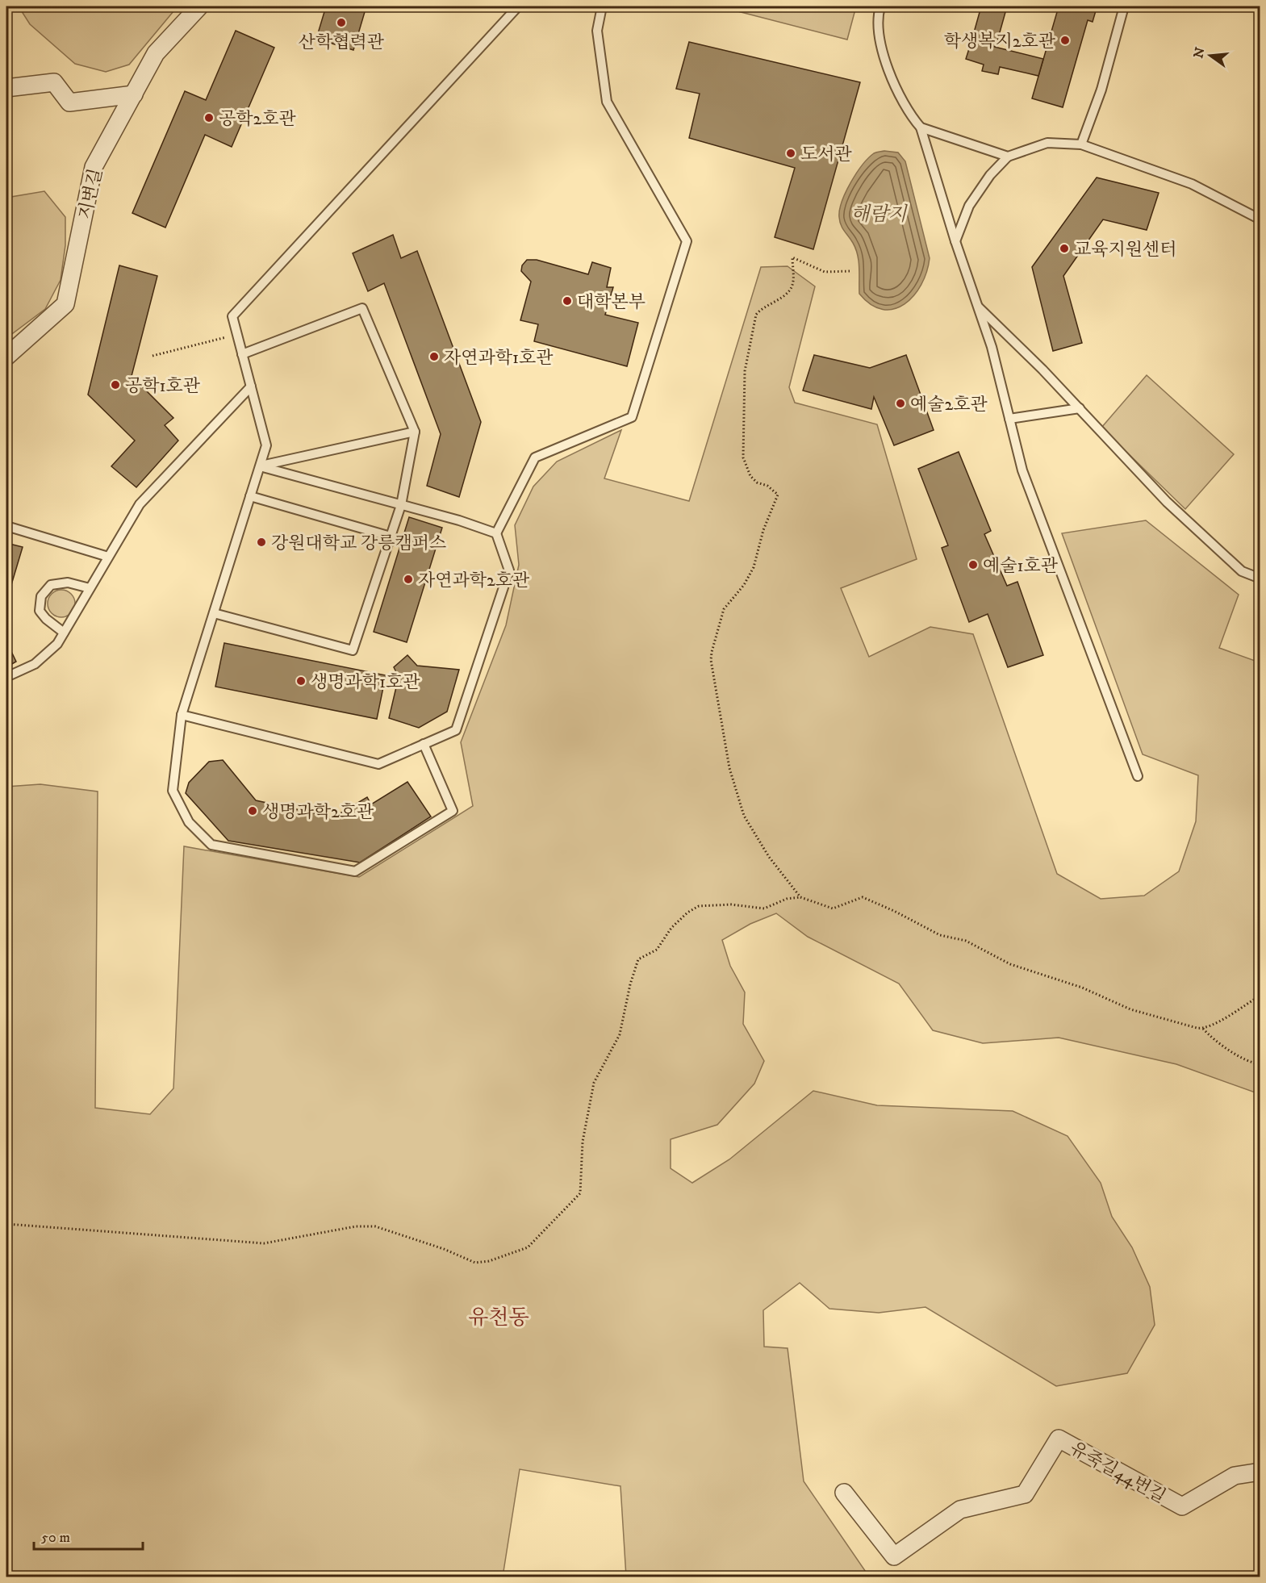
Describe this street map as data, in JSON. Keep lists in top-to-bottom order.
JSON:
{
  "streets": {
    "street": ["지변길", "유죽길44번길"]
  },
  "districts": ["유천동"],
  "water": ["해람지"],
  "places": [
    "산학협력관",
    "학생복지2호관",
    "공학2호관",
    "도서관",
    "교육지원센터",
    "대학본부",
    "자연과학1호관",
    "공학1호관",
    "예술2호관",
    "강원대학교 강릉캠퍼스",
    "예술1호관",
    "자연과학2호관",
    "생명과학1호관",
    "생명과학2호관"
  ],
  "scale_bar": "50 m",
  "north": "left"
}
